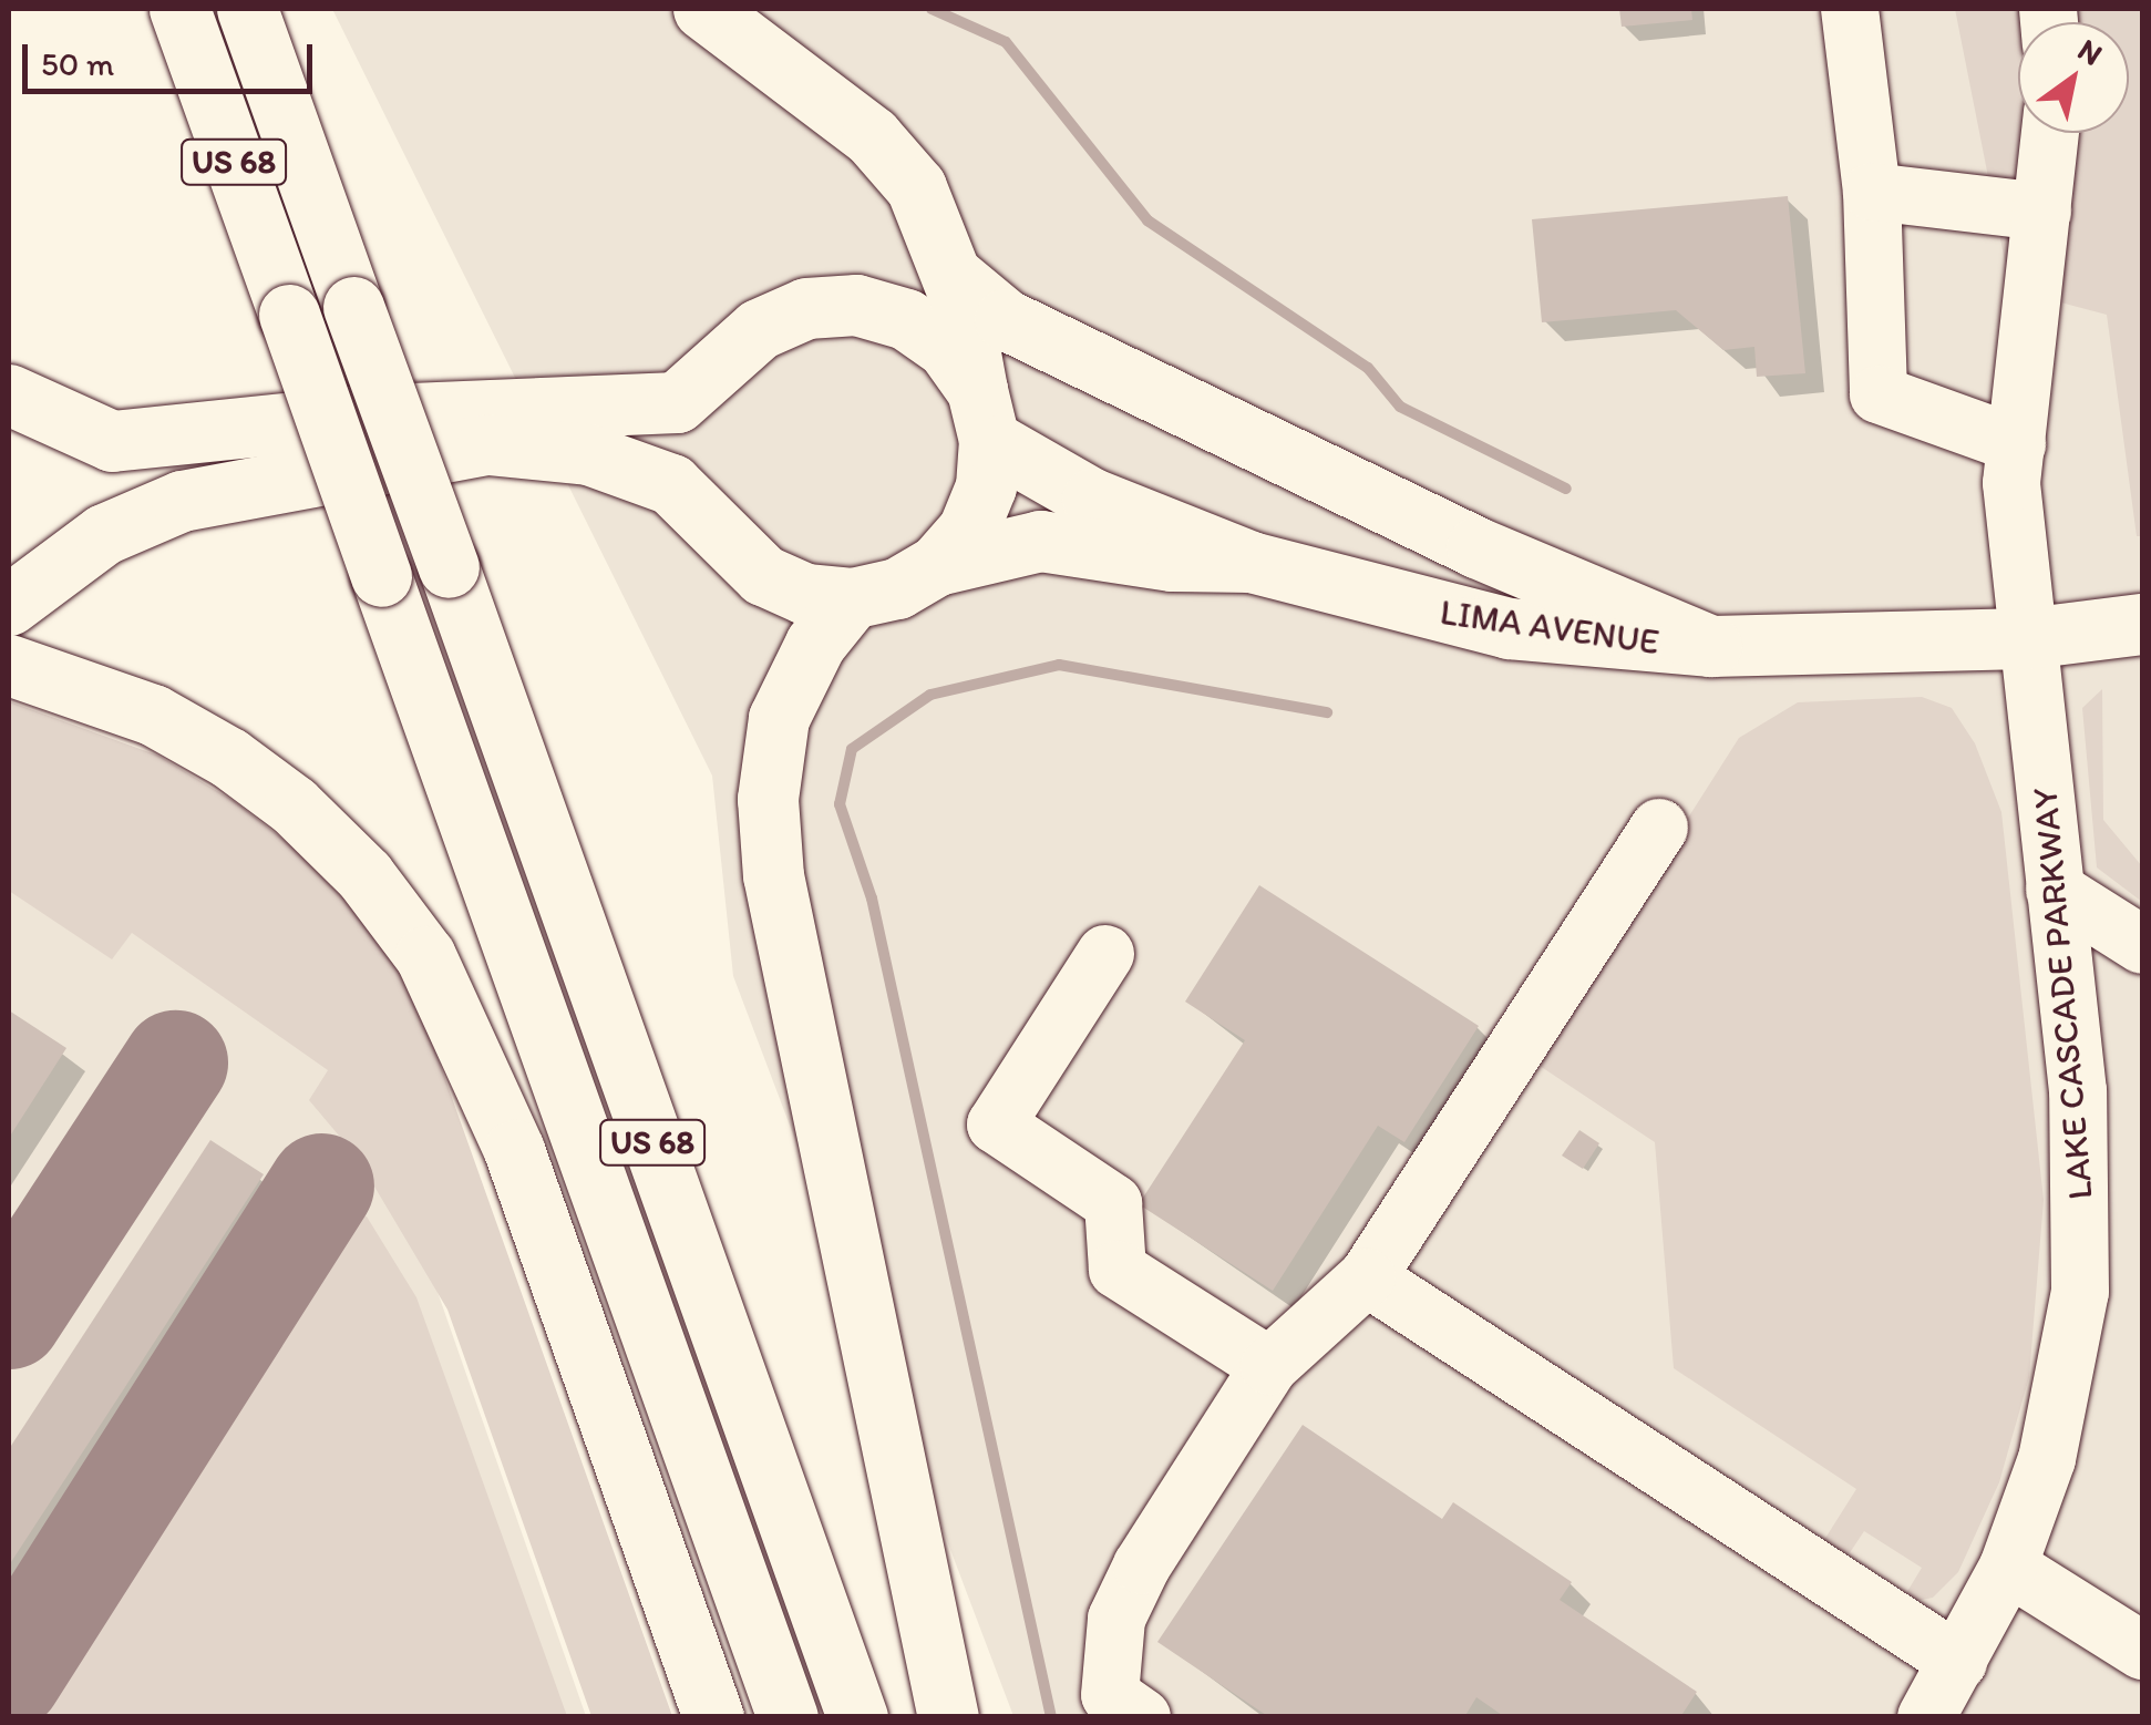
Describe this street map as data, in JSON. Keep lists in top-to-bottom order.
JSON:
{
  "streets": {
    "main road": ["US 68", "LIMA AVENUE"],
    "street": ["LAKE CASCADE PARKWAY"]
  },
  "crossings": [
    ["LIMA AVENUE", "LAKE CASCADE PARKWAY"]
  ],
  "scale_bar": "50 m",
  "north": "top right"
}
